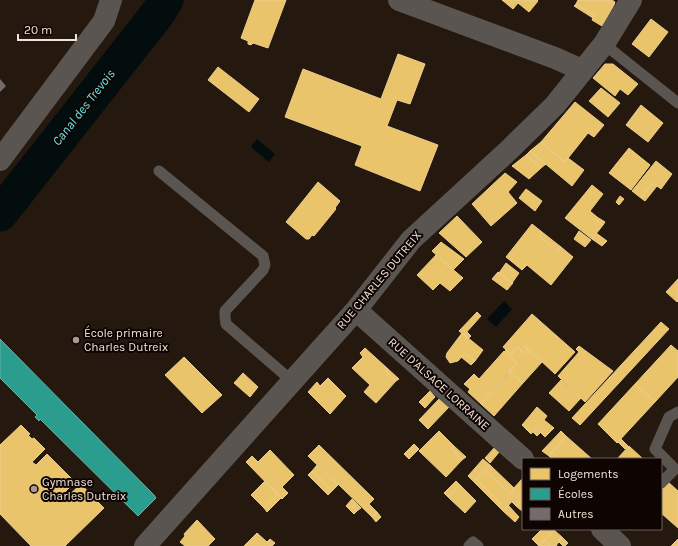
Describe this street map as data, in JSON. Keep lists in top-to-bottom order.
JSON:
{
  "streets": {
    "street": ["RUE CHARLES DUTREIX", "RUE D'ALSACE LORRAINE"]
  },
  "crossings": [
    ["RUE CHARLES DUTREIX", "RUE D'ALSACE LORRAINE"]
  ],
  "water": ["Canal des Trevois"],
  "places": ["École primaire Charles Dutreix", "Gymnase Charles Dutreix"],
  "legend": ["Logements", "Écoles", "Autres"],
  "scale_bar": "20 m"
}
